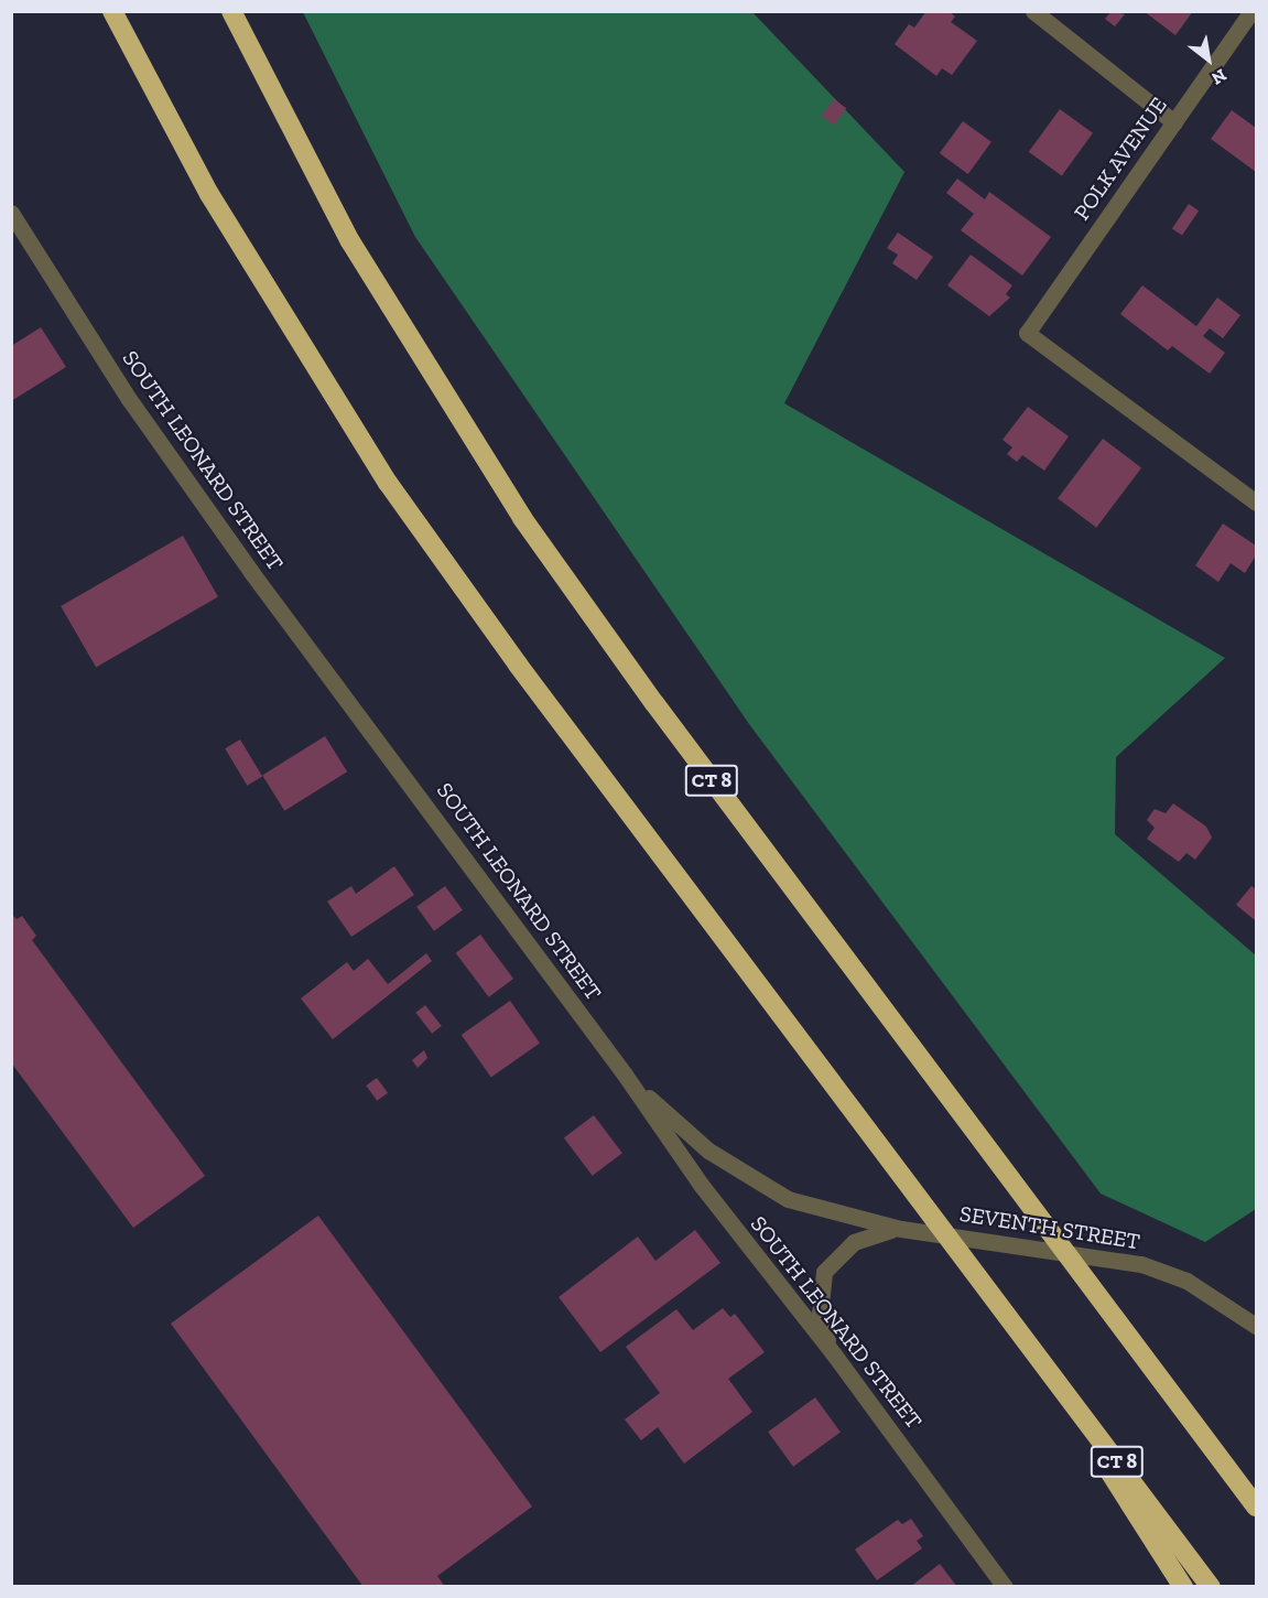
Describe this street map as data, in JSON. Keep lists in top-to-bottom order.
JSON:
{
  "streets": {
    "highway": ["CT 8"],
    "street": ["POLK AVENUE", "SOUTH LEONARD STREET", "SEVENTH STREET"]
  },
  "crossings": [
    ["SOUTH LEONARD STREET", "SEVENTH STREET"]
  ],
  "north": "bottom right"
}
